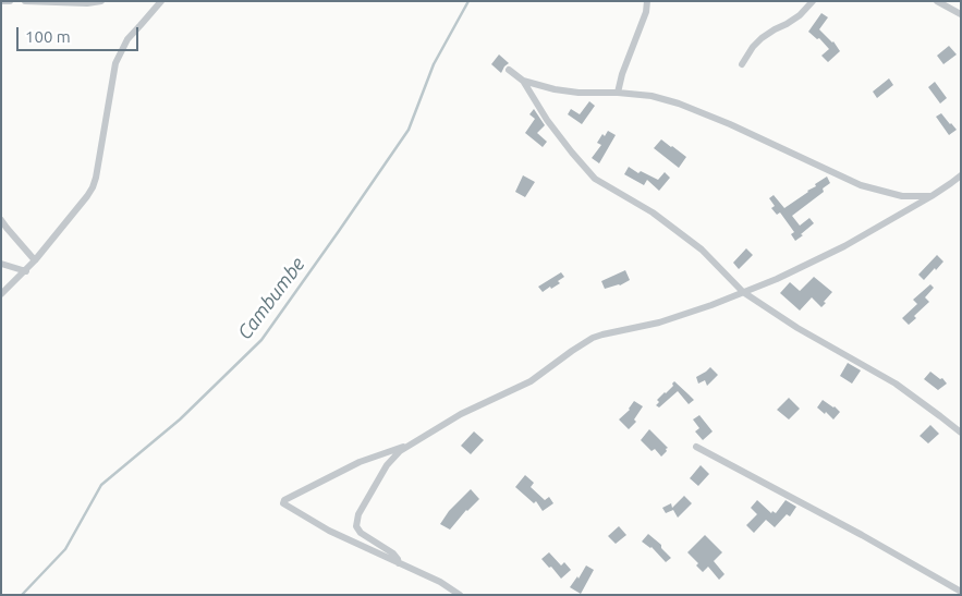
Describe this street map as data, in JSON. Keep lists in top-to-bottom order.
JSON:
{
  "water": ["Cambumbe"],
  "scale_bar": "100 m"
}
